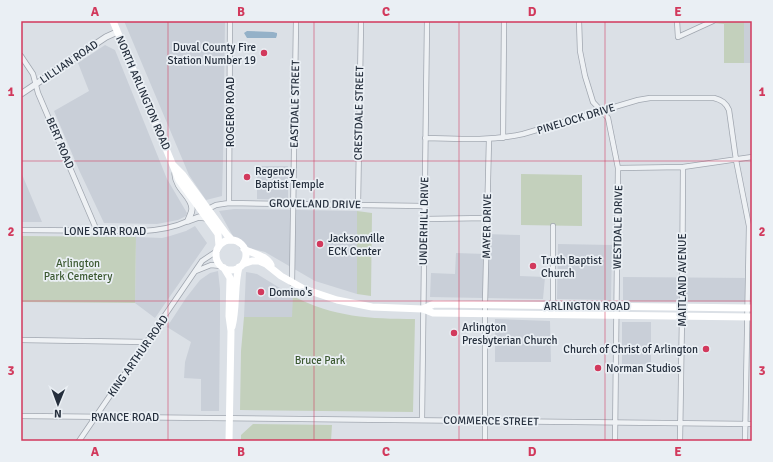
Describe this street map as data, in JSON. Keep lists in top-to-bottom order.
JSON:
{
  "streets": {
    "main road": ["NORTH ARLINGTON ROAD", "ARLINGTON ROAD"],
    "street": [
      "LILLIAN ROAD",
      "EASTDALE STREET",
      "ROGERO ROAD",
      "CRESTDALE STREET",
      "PINELOCK DRIVE",
      "BERT ROAD",
      "GROVELAND DRIVE",
      "UNDERHILL DRIVE",
      "MAYER DRIVE",
      "WESTDALE DRIVE",
      "LONE STAR ROAD",
      "MAITLAND AVENUE",
      "KING ARTHUR ROAD",
      "RYANCE ROAD",
      "COMMERCE STREET"
    ]
  },
  "crossings": [
    ["LILLIAN ROAD", "NORTH ARLINGTON ROAD"],
    ["LILLIAN ROAD", "BERT ROAD"],
    ["NORTH ARLINGTON ROAD", "GROVELAND DRIVE"],
    ["NORTH ARLINGTON ROAD", "ARLINGTON ROAD"],
    ["NORTH ARLINGTON ROAD", "KING ARTHUR ROAD"],
    ["EASTDALE STREET", "GROVELAND DRIVE"],
    ["EASTDALE STREET", "ARLINGTON ROAD"],
    ["ROGERO ROAD", "GROVELAND DRIVE"],
    ["CRESTDALE STREET", "GROVELAND DRIVE"],
    ["PINELOCK DRIVE", "UNDERHILL DRIVE"],
    ["PINELOCK DRIVE", "MAYER DRIVE"],
    ["PINELOCK DRIVE", "WESTDALE DRIVE"],
    ["BERT ROAD", "LONE STAR ROAD"],
    ["GROVELAND DRIVE", "UNDERHILL DRIVE"],
    ["UNDERHILL DRIVE", "ARLINGTON ROAD"],
    ["UNDERHILL DRIVE", "COMMERCE STREET"],
    ["MAYER DRIVE", "ARLINGTON ROAD"],
    ["MAYER DRIVE", "COMMERCE STREET"],
    ["WESTDALE DRIVE", "ARLINGTON ROAD"],
    ["WESTDALE DRIVE", "COMMERCE STREET"],
    ["MAITLAND AVENUE", "ARLINGTON ROAD"],
    ["MAITLAND AVENUE", "COMMERCE STREET"],
    ["ARLINGTON ROAD", "KING ARTHUR ROAD"],
    ["KING ARTHUR ROAD", "RYANCE ROAD"],
    ["RYANCE ROAD", "COMMERCE STREET"]
  ],
  "parks": ["Arlington Park Cemetery", "Bruce Park"],
  "places": [
    "Duval County Fire Station Number 19",
    "Regency Baptist Temple",
    "Jacksonville ECK Center",
    "Truth Baptist Church",
    "Domino's",
    "Arlington Presbyterian Church",
    "Church of Christ of Arlington",
    "Norman Studios"
  ],
  "north": "bottom",
  "grid": {
    "columns": [
      "A",
      "B",
      "C",
      "D",
      "E"
    ],
    "rows": ["1", "2", "3"]
  }
}
